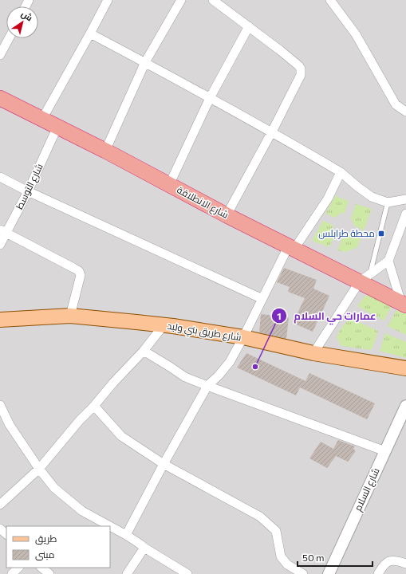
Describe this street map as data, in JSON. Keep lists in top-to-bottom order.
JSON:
{
  "streets": {
    "highway": ["شارع الانطلاقة"],
    "main road": ["شارع طريق بني وليد"],
    "street": ["شارع التوسط", "شارع السلام"]
  },
  "crossings": [
    ["شارع التوسط", "شارع الانطلاقة"]
  ],
  "places": {
    "transit": ["محطة طرابلس"],
    "other": ["عمارات حي السلام"]
  },
  "legend": ["طريق", "مبنى"],
  "scale_bar": "50 m",
  "north": "top right"
}
